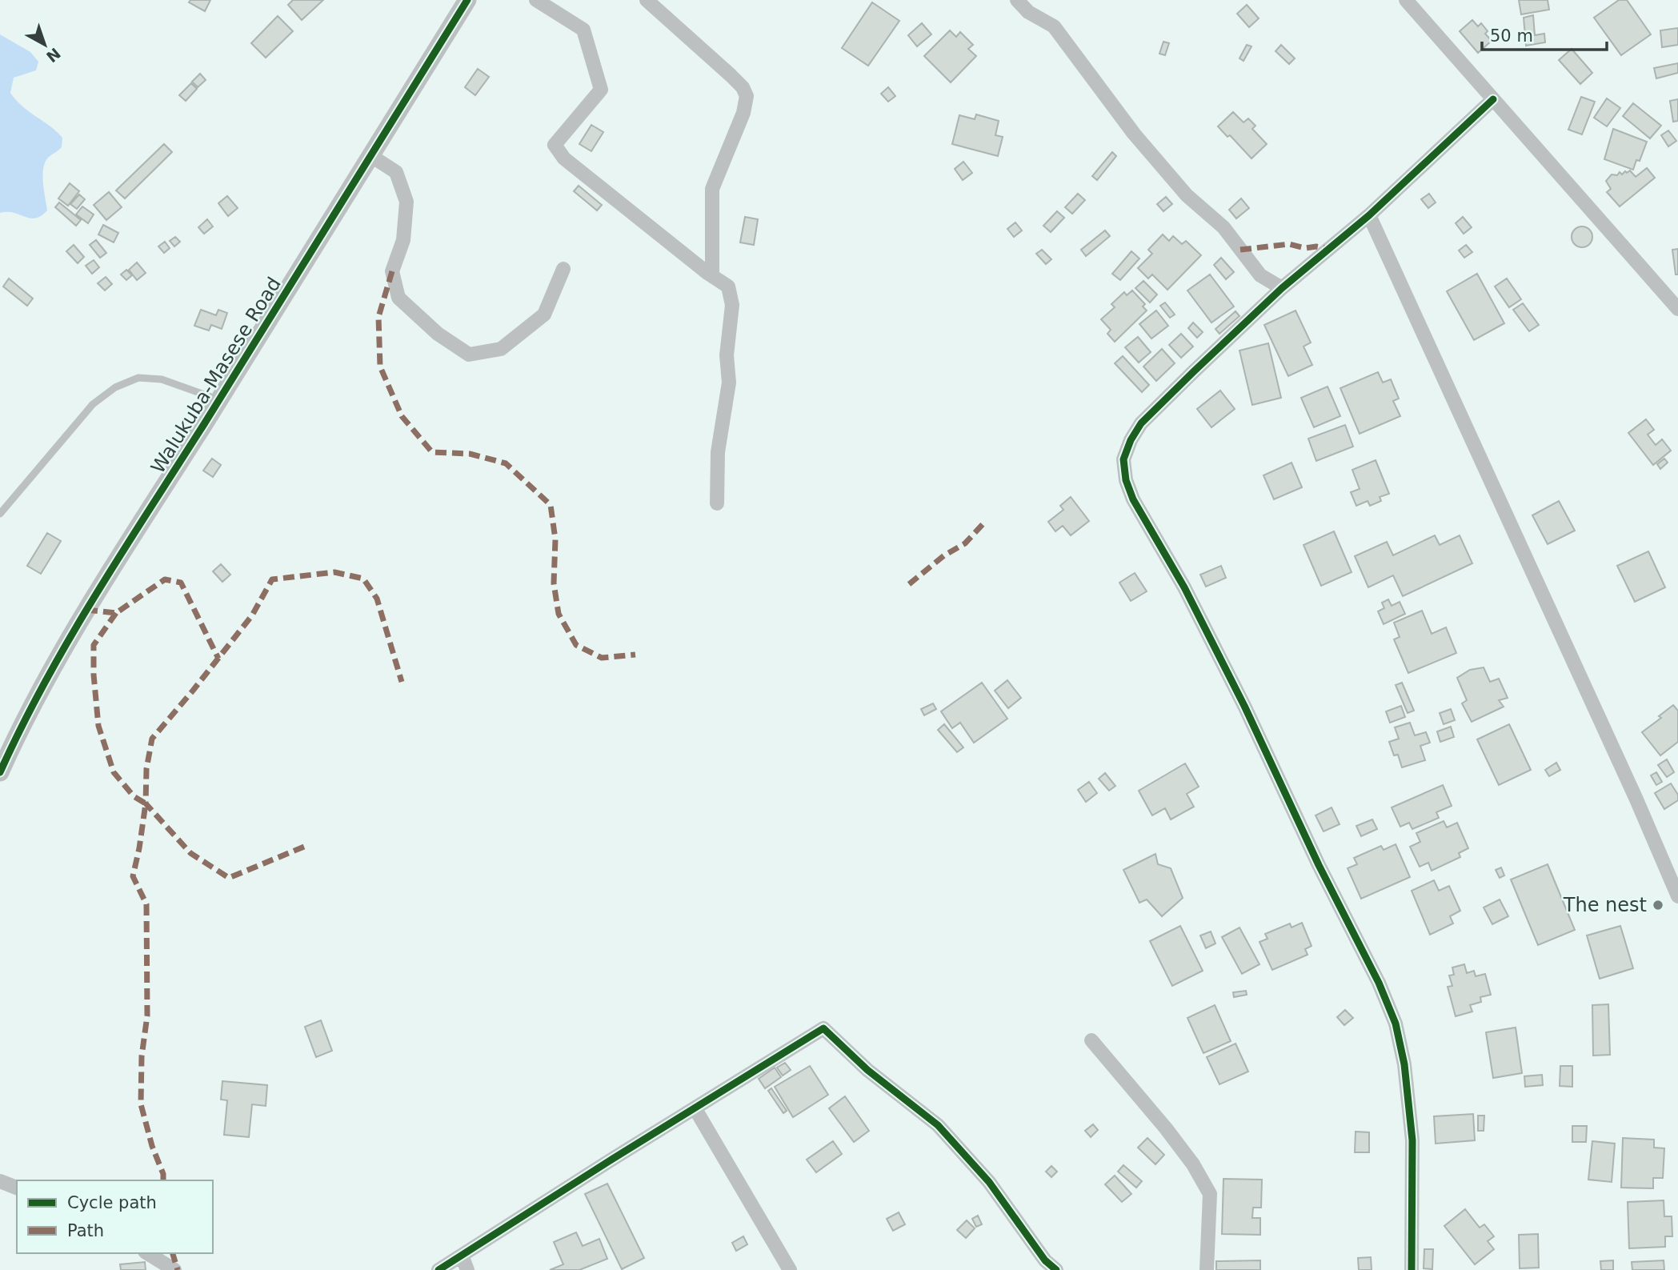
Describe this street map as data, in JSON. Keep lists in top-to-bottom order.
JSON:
{
  "streets": {
    "street": ["Walukuba-Masese Road"]
  },
  "places": ["The nest"],
  "legend": ["Cycle path", "Path"],
  "scale_bar": "50 m",
  "north": "bottom right"
}
